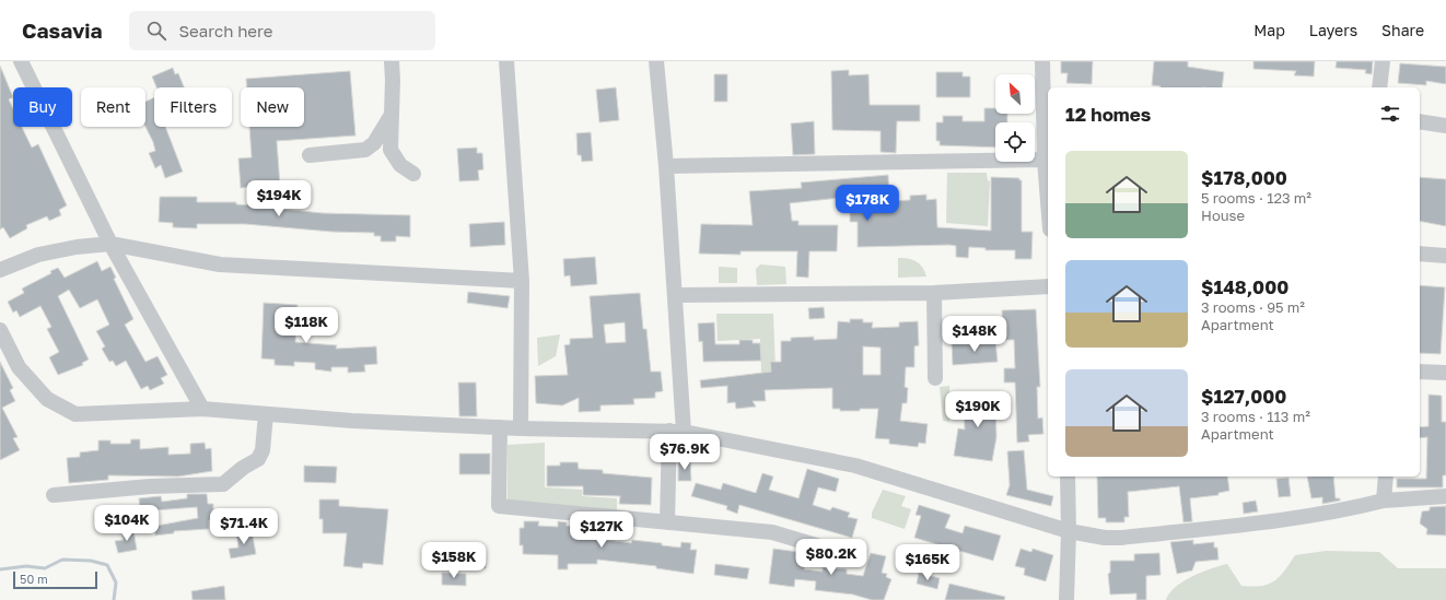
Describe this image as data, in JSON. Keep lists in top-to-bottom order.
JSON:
{
  "scale_bar": "50 m",
  "north": "top left",
  "page": {
    "header": "Casavia",
    "search": "Search here",
    "nav": ["Map", "Layers", "Share"],
    "chip": [
      "Buy",
      "Rent",
      "Filters",
      "New"
    ],
    "heading": "12 homes",
    "list": [
      {
        "name": "$178,000",
        "note": "5 rooms · 123 m² · House"
      },
      {
        "name": "$148,000",
        "note": "3 rooms · 95 m² · Apartment"
      },
      {
        "name": "$127,000",
        "note": "3 rooms · 113 m² · Apartment"
      }
    ],
    "price": [
      "$194K",
      "$178K",
      "$118K",
      "$148K",
      "$190K",
      "$76.9K",
      "$104K",
      "$71.4K",
      "$127K",
      "$80.2K",
      "$158K",
      "$165K"
    ],
    "scale": "50 m"
  }
}
